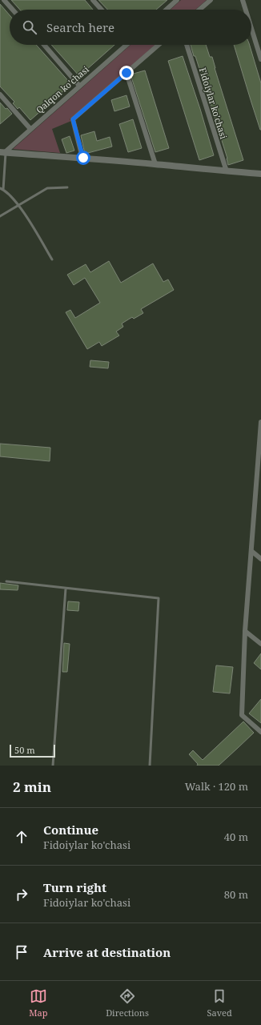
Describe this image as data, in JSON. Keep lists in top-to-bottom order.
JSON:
{
  "streets": {
    "street": ["Qalqon ko'chasi", "Fidoiylar ko'chasi"]
  },
  "scale_bar": "50 m",
  "page": {
    "search": "Search here",
    "scale": "50 m",
    "heading": ["2 min", "Walk · 120 m"],
    "list": [
      ["Continue", "Fidoiylar ko'chasi", "40 m"],
      ["Turn right", "Fidoiylar ko'chasi", "80 m"],
      "Arrive at destination"
    ],
    "nav": ["Map", "Directions", "Saved"]
  }
}
